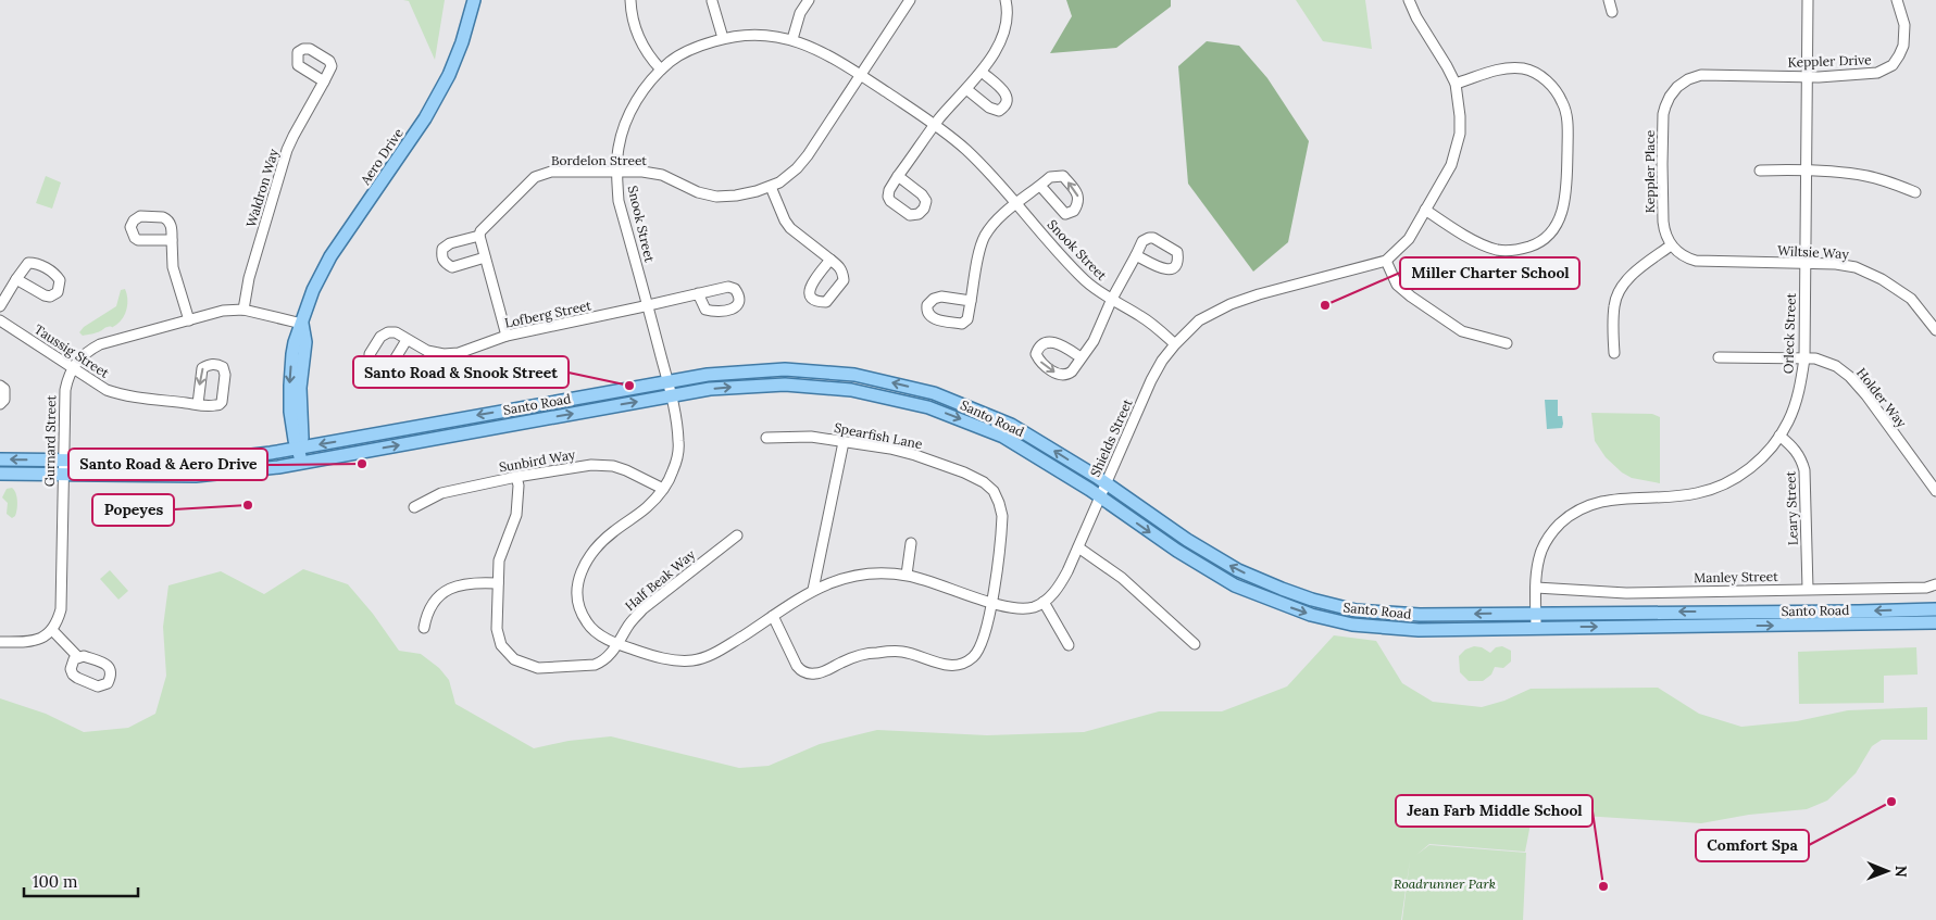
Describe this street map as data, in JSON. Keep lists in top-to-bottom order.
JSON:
{
  "streets": {
    "main road": ["Aero Drive", "Santo Road"],
    "street": [
      "Keppler Drive",
      "Bordelon Street",
      "Keppler Place",
      "Waldron Way",
      "Snook Street",
      "Wiltsie Way",
      "Lofberg Street",
      "Orleck Street",
      "Taussig Street",
      "Holder Way",
      "Spearfish Lane",
      "Shields Street",
      "Gurnard Street",
      "Sunbird Way",
      "Leary Street",
      "Manley Street",
      "Half Beak Way"
    ]
  },
  "crossings": [
    ["Keppler Drive", "Keppler Place"],
    ["Keppler Drive", "Orleck Street"],
    ["Aero Drive", "Santo Road"],
    ["Aero Drive", "Gurnard Street"],
    ["Bordelon Street", "Snook Street"],
    ["Keppler Place", "Wiltsie Way"],
    ["Waldron Way", "Gurnard Street"],
    ["Snook Street", "Lofberg Street"],
    ["Snook Street", "Santo Road"],
    ["Snook Street", "Shields Street"],
    ["Snook Street", "Sunbird Way"],
    ["Snook Street", "Half Beak Way"],
    ["Wiltsie Way", "Orleck Street"],
    ["Orleck Street", "Holder Way"],
    ["Orleck Street", "Santo Road"],
    ["Orleck Street", "Leary Street"],
    ["Orleck Street", "Manley Street"],
    ["Taussig Street", "Gurnard Street"],
    ["Santo Road", "Shields Street"],
    ["Santo Road", "Gurnard Street"],
    ["Sunbird Way", "Half Beak Way"],
    ["Leary Street", "Manley Street"]
  ],
  "parks": ["Roadrunner Park"],
  "places": [
    "Miller Charter School",
    "Santo Road & Snook Street",
    "Santo Road & Aero Drive",
    "Popeyes",
    "Comfort Spa",
    "Jean Farb Middle School"
  ],
  "scale_bar": "100 m",
  "north": "right"
}
